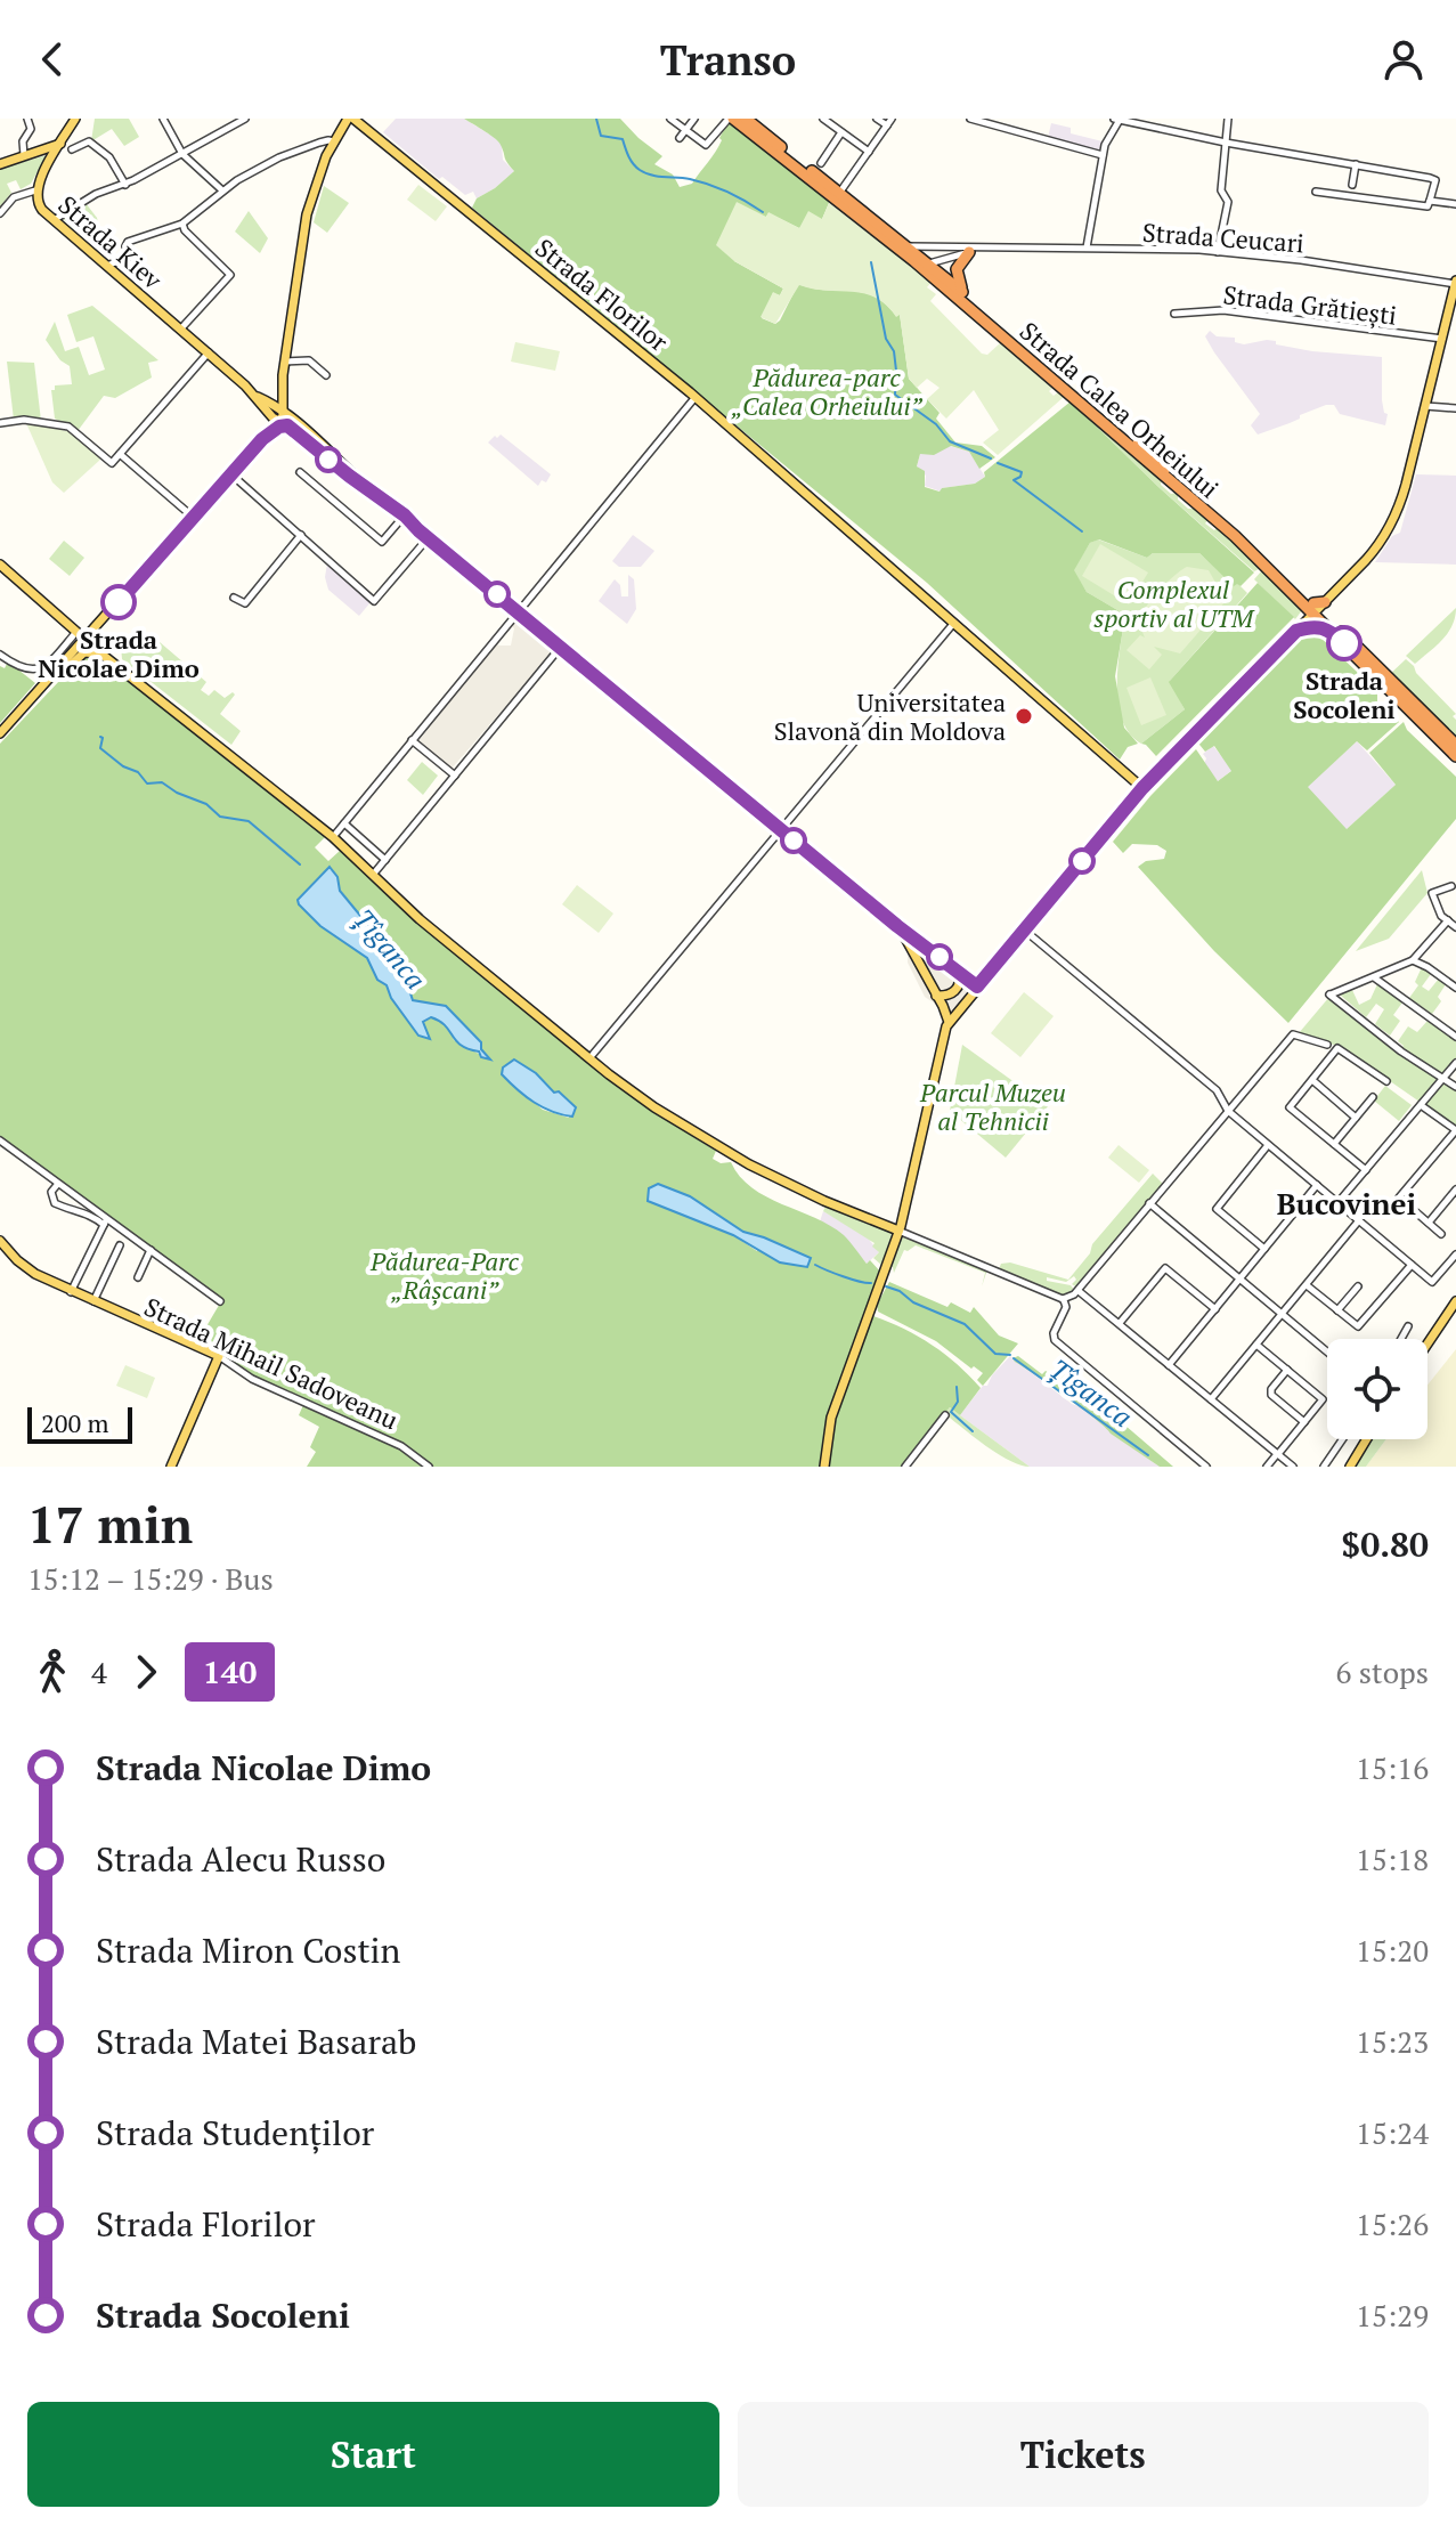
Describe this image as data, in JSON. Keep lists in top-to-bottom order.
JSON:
{
  "streets": {
    "highway": ["Strada Calea Orheiului"],
    "main road": ["Strada Kiev", "Strada Florilor", "Strada Mihail Sadoveanu"],
    "street": ["Strada Ceucari", "Strada Grătiești"]
  },
  "crossings": [
    ["Strada Ceucari", "Strada Calea Orheiului"]
  ],
  "districts": ["Bucovinei"],
  "water": ["Țîganca"],
  "parks": [
    "Pădurea-parc „Calea Orheiului”",
    "Complexul sportiv al UTM",
    "Parcul Muzeu al Tehnicii",
    "Pădurea-Parc „Râșcani”"
  ],
  "places": ["Strada Nicolae Dimo", "Strada Socoleni", "Universitatea Slavonă din Moldova"],
  "lines": ["bus line 140"],
  "scale_bar": "200 m",
  "page": {
    "header": "Transo",
    "scale": "200 m",
    "heading": ["17 min", "15:12 – 15:29 · Bus", "$0.80"],
    "legs": ["4", "140", "6 stops"],
    "list": [
      {
        "name": "Strada Nicolae Dimo",
        "value": "15:16"
      },
      {
        "name": "Strada Alecu Russo",
        "value": "15:18"
      },
      {
        "name": "Strada Miron Costin",
        "value": "15:20"
      },
      {
        "name": "Strada Matei Basarab",
        "value": "15:23"
      },
      {
        "name": "Strada Studenților",
        "value": "15:24"
      },
      {
        "name": "Strada Florilor",
        "value": "15:26"
      },
      {
        "name": "Strada Socoleni",
        "value": "15:29"
      }
    ],
    "buttons": ["Start", "Tickets"]
  }
}
